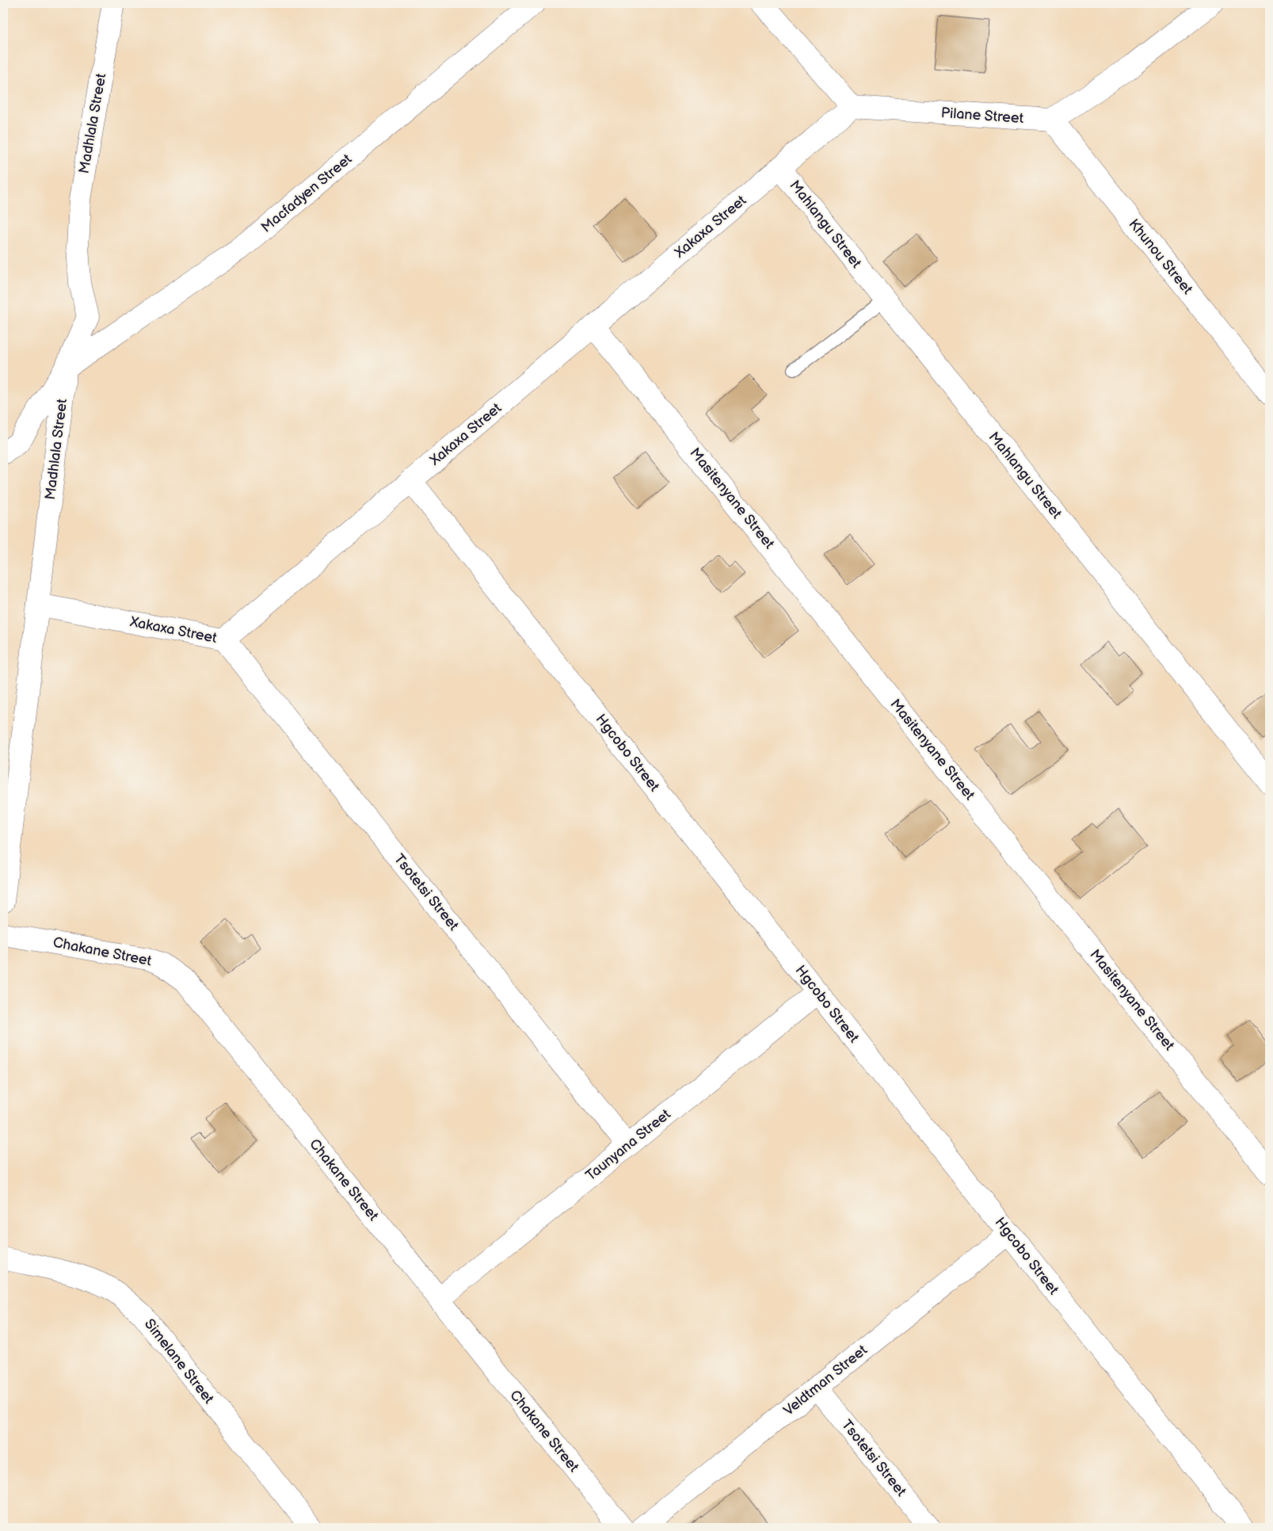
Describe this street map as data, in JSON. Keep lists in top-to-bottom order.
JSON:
{
  "streets": {
    "street": [
      "Pilane Street",
      "Madhlala Street",
      "Macfadyen Street",
      "Mahlangu Street",
      "Xakaxa Street",
      "Khunou Street",
      "Masitenyane Street",
      "Hgcobo Street",
      "Tsotetsi Street",
      "Chakane Street",
      "Taunyana Street",
      "Simelane Street",
      "Veldtman Street"
    ]
  },
  "crossings": [
    ["Pilane Street", "Xakaxa Street"],
    ["Pilane Street", "Khunou Street"],
    ["Madhlala Street", "Macfadyen Street"],
    ["Madhlala Street", "Xakaxa Street"],
    ["Mahlangu Street", "Xakaxa Street"],
    ["Xakaxa Street", "Masitenyane Street"],
    ["Xakaxa Street", "Hgcobo Street"],
    ["Xakaxa Street", "Tsotetsi Street"],
    ["Hgcobo Street", "Taunyana Street"],
    ["Hgcobo Street", "Veldtman Street"],
    ["Tsotetsi Street", "Taunyana Street"],
    ["Tsotetsi Street", "Veldtman Street"],
    ["Chakane Street", "Taunyana Street"]
  ]
}
